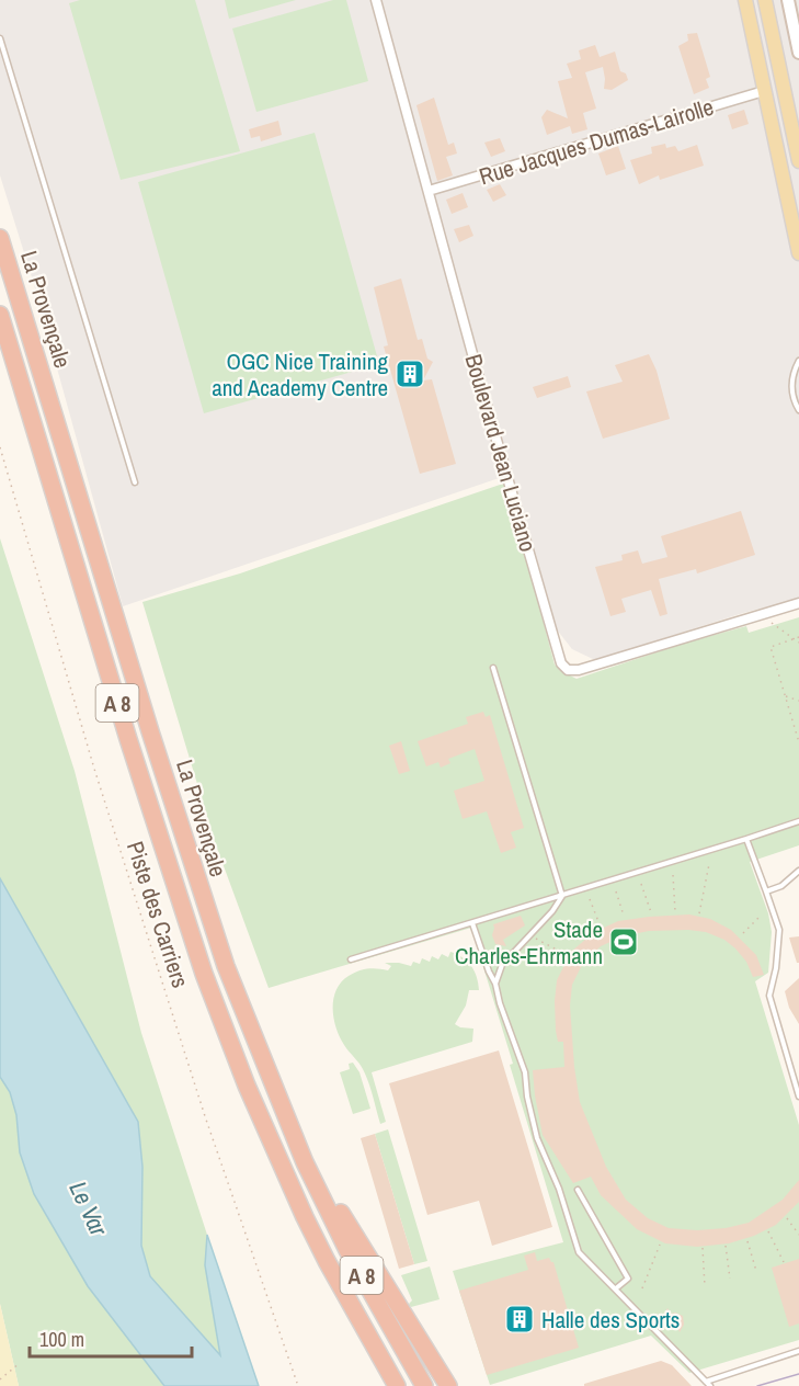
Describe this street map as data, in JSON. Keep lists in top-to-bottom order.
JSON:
{
  "streets": {
    "highway": ["La Provençale", "A 8"],
    "street": ["Rue Jacques Dumas-Lairolle", "Boulevard Jean Luciano"],
    "path": ["Piste des Carriers"]
  },
  "crossings": [
    ["Rue Jacques Dumas-Lairolle", "Boulevard Jean Luciano"]
  ],
  "water": ["Le Var"],
  "places": {
    "building": ["OGC Nice Training and Academy Centre", "Halle des Sports"],
    "sports": ["Stade Charles-Ehrmann"]
  },
  "scale_bar": "100 m"
}
